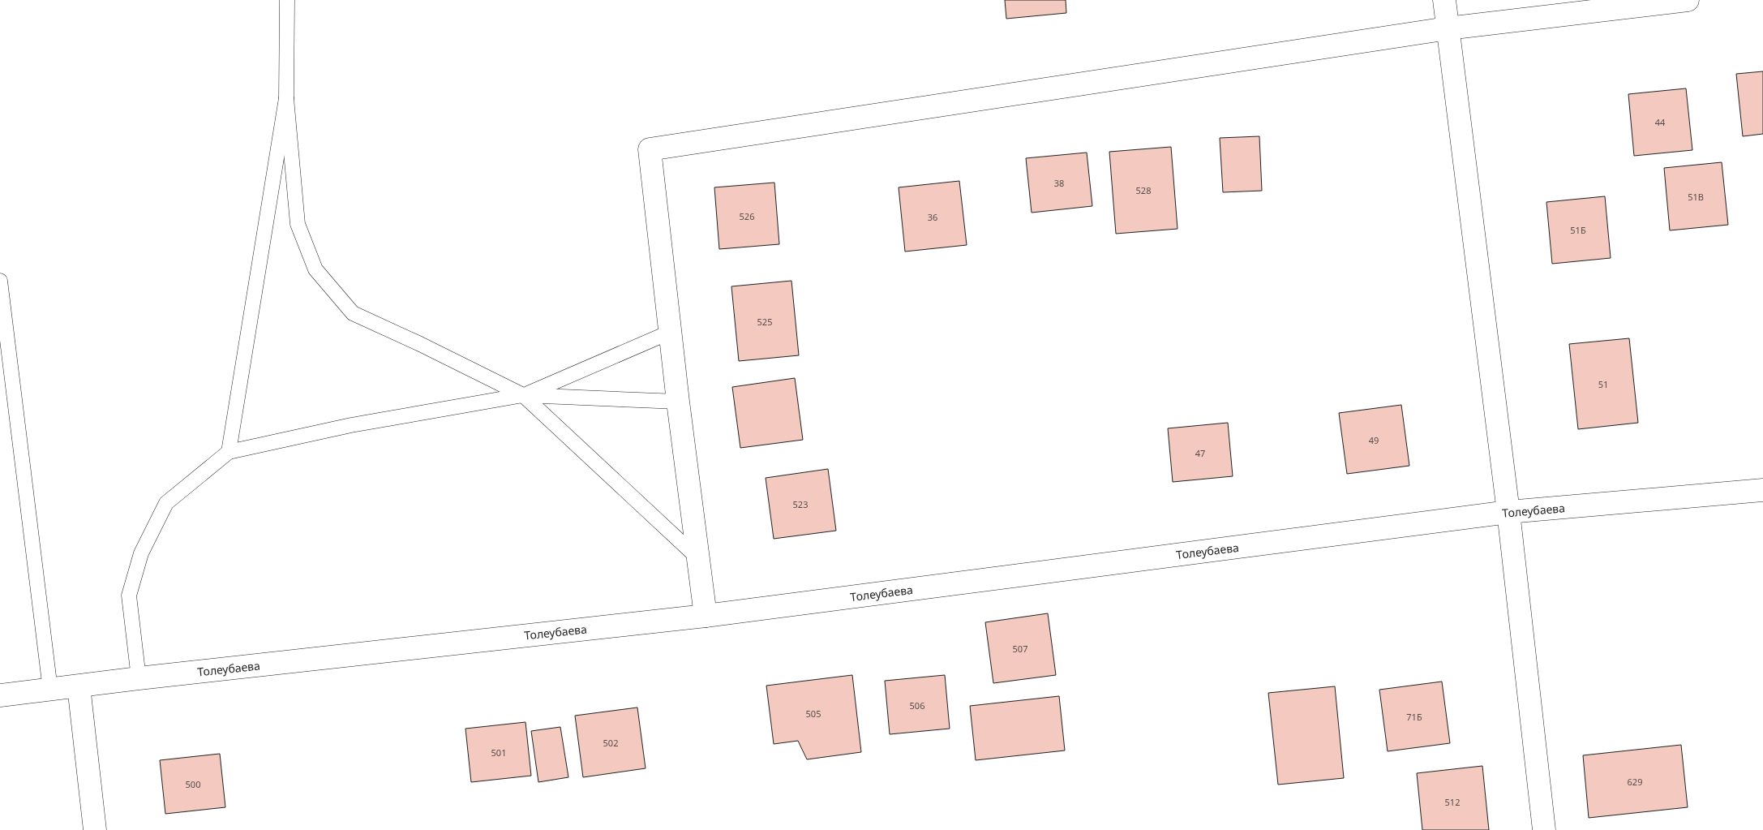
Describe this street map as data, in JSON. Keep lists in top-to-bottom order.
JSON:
{
  "streets": {
    "street": ["Толеубаева"]
  },
  "house_numbers": [
    "44",
    "38",
    "528",
    "51В",
    "526",
    "36",
    "51Б",
    "525",
    "51",
    "49",
    "47",
    "523",
    "507",
    "506",
    "505",
    "71Б",
    "502",
    "501",
    "629",
    "500",
    "512"
  ]
}
